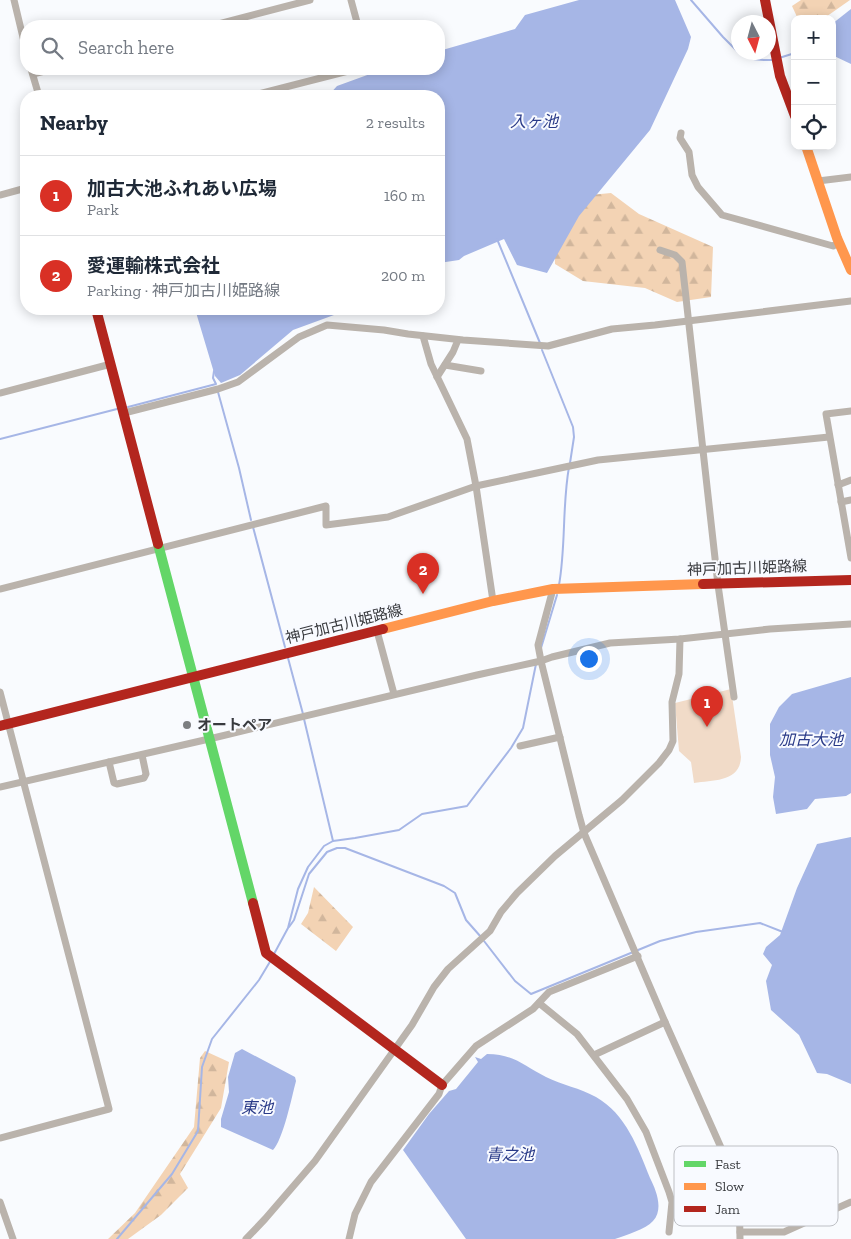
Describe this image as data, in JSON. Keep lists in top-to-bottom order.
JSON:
{
  "streets": {
    "main road": ["神戸加古川姫路線"]
  },
  "water": [
    "入ヶ池",
    "加古大池",
    "東池",
    "青之池"
  ],
  "places": ["オートペア"],
  "legend": ["Fast", "Slow", "Jam"],
  "north": "bottom",
  "page": {
    "map_buttons": ["+", "−"],
    "search": "Search here",
    "heading": ["Nearby", "2 results"],
    "list": [
      {
        "mark": "1",
        "name": "加古大池ふれあい広場",
        "note": "Park",
        "value": "160 m"
      },
      {
        "mark": "2",
        "name": "愛運輸株式会社",
        "note": "Parking · 神戸加古川姫路線",
        "value": "200 m"
      }
    ],
    "pins": ["2", "1"]
  }
}
